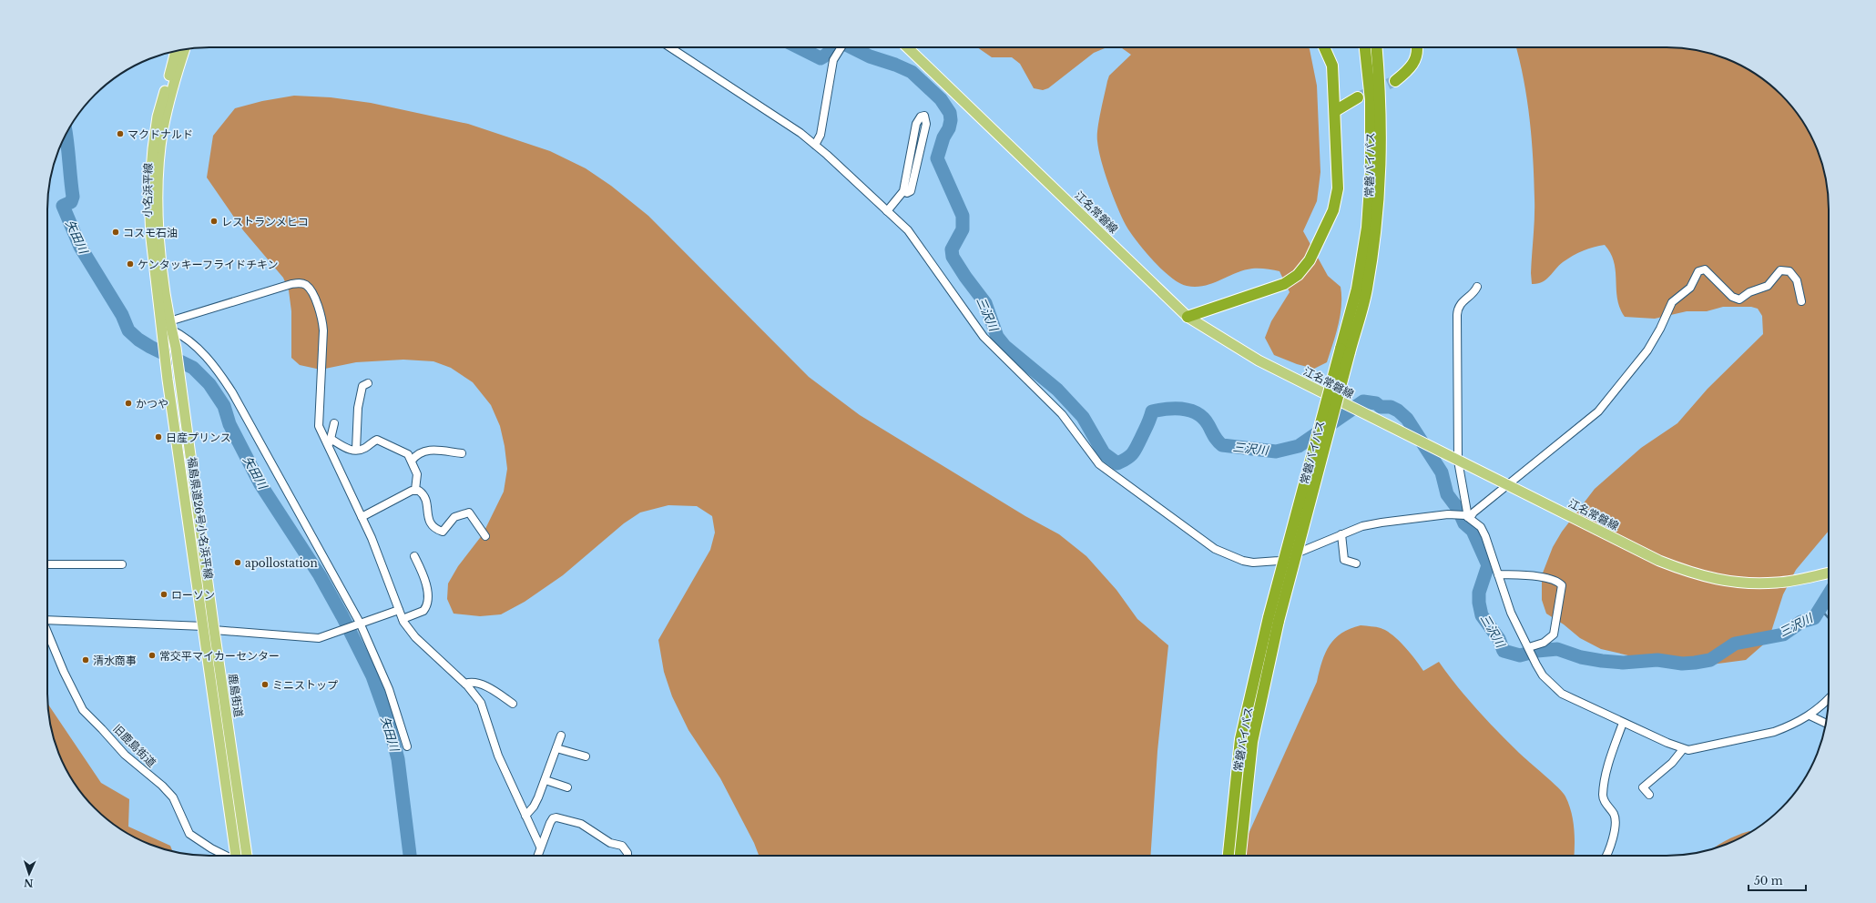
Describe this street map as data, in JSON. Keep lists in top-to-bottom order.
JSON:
{
  "streets": {
    "highway": ["常磐バイパス"],
    "main road": [
      "小名浜平線",
      "江名常磐線",
      "福島県道26号小名浜平線",
      "鹿島街道"
    ],
    "street": ["旧鹿島街道"]
  },
  "crossings": [
    ["小名浜平線", "福島県道26号小名浜平線"],
    ["小名浜平線", "鹿島街道"]
  ],
  "water": ["矢田川", "三沢川"],
  "places": [
    "マクドナルド",
    "レストランメヒコ",
    "コスモ石油",
    "ケンタッキーフライドチキン",
    "かつや",
    "日産プリンス",
    "apollostation",
    "ローソン",
    "常交平マイカーセンター",
    "清水商事",
    "ミニストップ"
  ],
  "scale_bar": "50 m",
  "north": "bottom"
}
